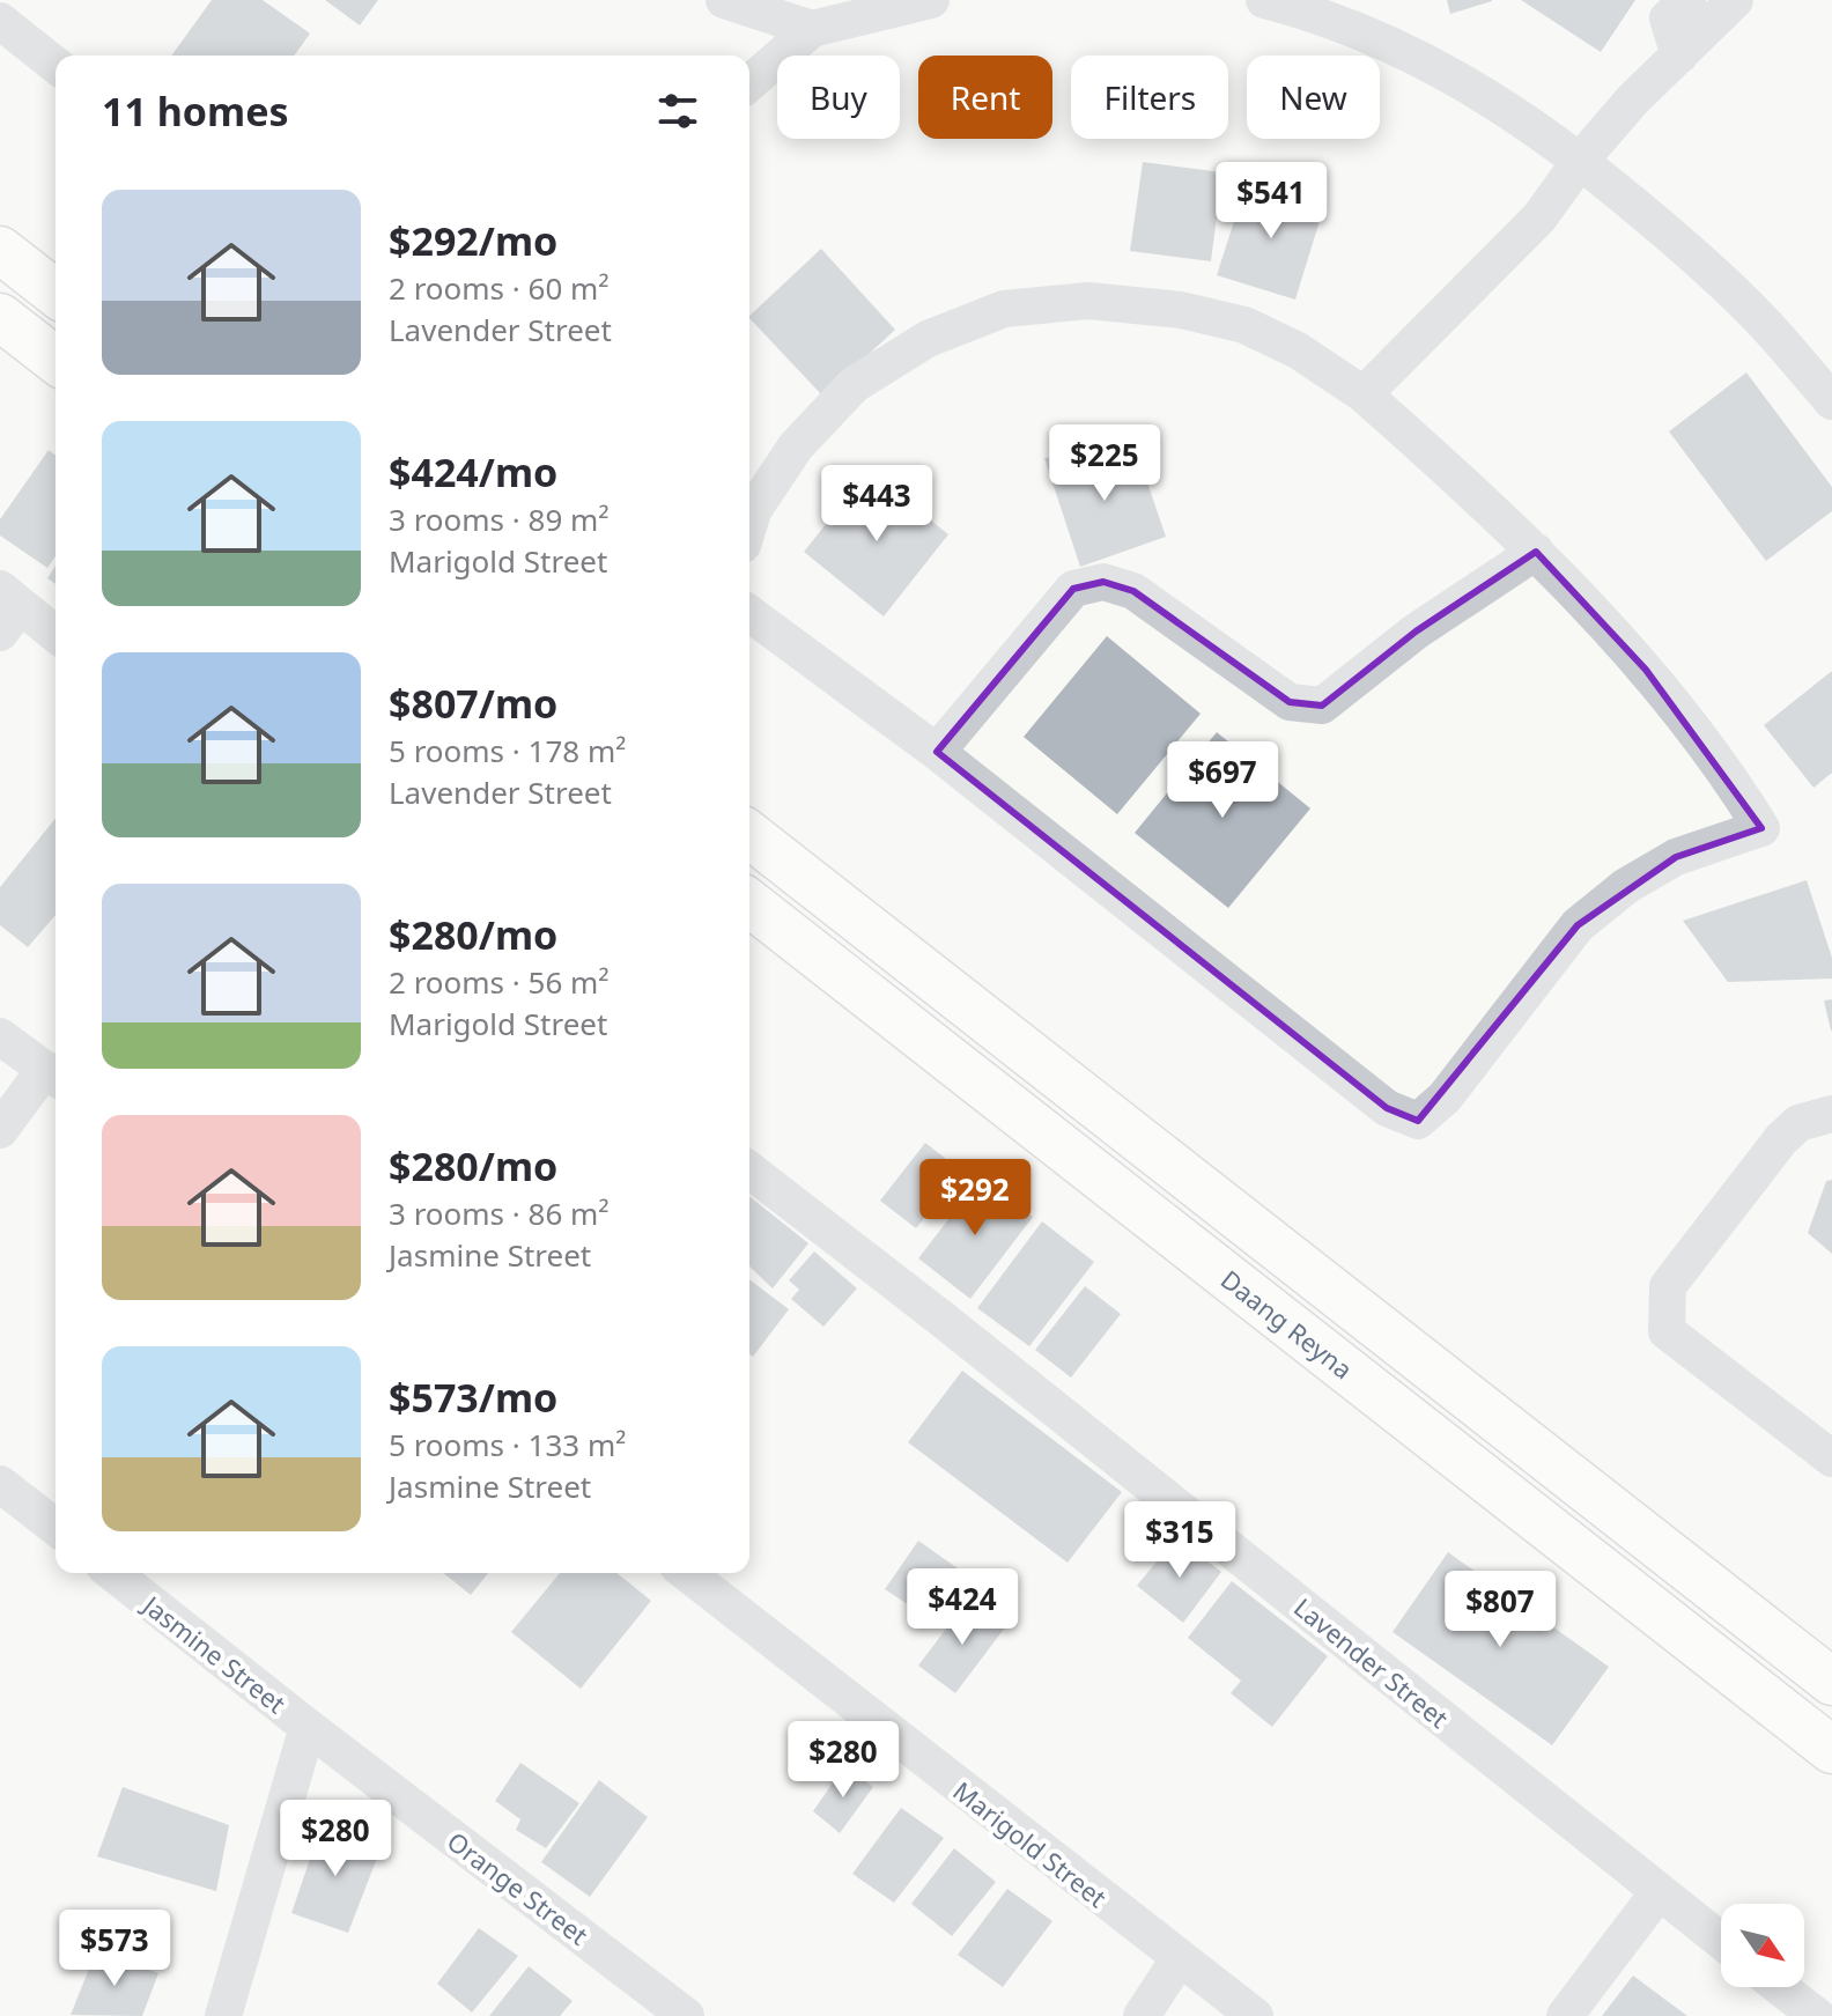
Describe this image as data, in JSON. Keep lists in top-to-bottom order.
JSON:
{
  "streets": {
    "main road": ["Daang Reyna"],
    "street": [
      "Jasmine Street",
      "Lavender Street",
      "Marigold Street",
      "Orange Street"
    ]
  },
  "crossings": [
    ["Jasmine Street", "Orange Street"]
  ],
  "north": "bottom right",
  "page": {
    "chip": [
      "Buy",
      "Rent",
      "Filters",
      "New"
    ],
    "heading": "11 homes",
    "price": [
      "$541",
      "$225",
      "$443",
      "$697",
      "$292",
      "$315",
      "$424",
      "$807",
      "$280",
      "$280",
      "$573"
    ],
    "list": [
      {
        "name": "$292/mo",
        "note": "2 rooms · 60 m² · Lavender Street"
      },
      {
        "name": "$424/mo",
        "note": "3 rooms · 89 m² · Marigold Street"
      },
      {
        "name": "$807/mo",
        "note": "5 rooms · 178 m² · Lavender Street"
      },
      {
        "name": "$280/mo",
        "note": "2 rooms · 56 m² · Marigold Street"
      },
      {
        "name": "$280/mo",
        "note": "3 rooms · 86 m² · Jasmine Street"
      },
      {
        "name": "$573/mo",
        "note": "5 rooms · 133 m² · Jasmine Street"
      }
    ]
  }
}
